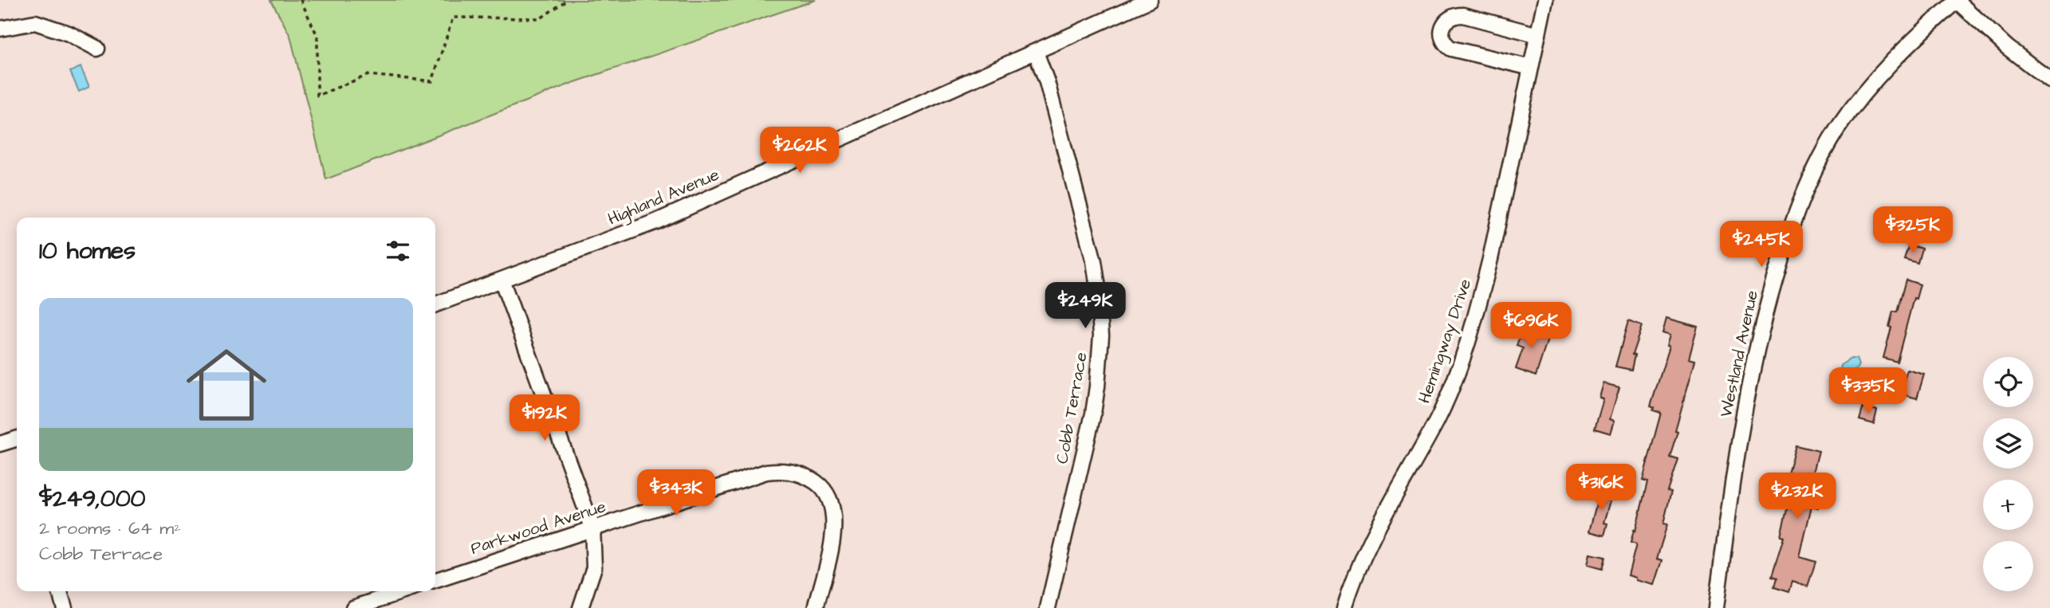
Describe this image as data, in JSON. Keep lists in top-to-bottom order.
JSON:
{
  "streets": {
    "street": [
      "Highland Avenue",
      "Hemingway Drive",
      "Westland Avenue",
      "Cobb Terrace",
      "Parkwood Avenue"
    ]
  },
  "crossings": [
    ["Highland Avenue", "Cobb Terrace"]
  ],
  "page": {
    "price": [
      "$262K",
      "$325K",
      "$245K",
      "$249K",
      "$696K",
      "$335K",
      "$192K",
      "$316K",
      "$343K",
      "$232K"
    ],
    "heading": "10 homes",
    "list": [
      {
        "name": "$249,000",
        "note": "2 rooms · 64 m² · Cobb Terrace"
      }
    ],
    "map_buttons": ["+", "−"]
  }
}
